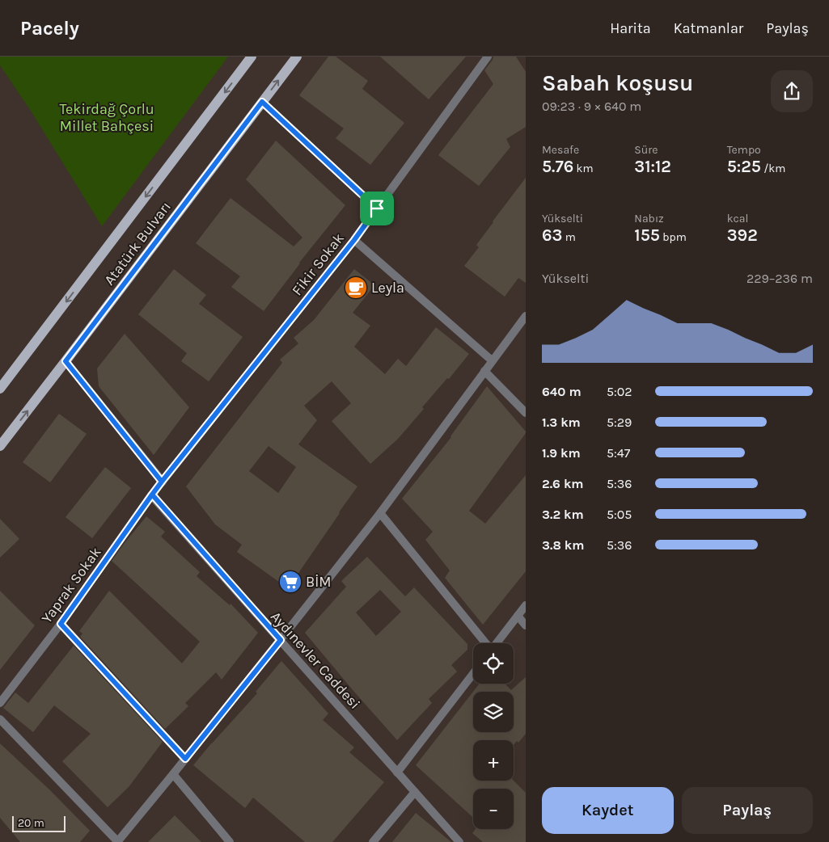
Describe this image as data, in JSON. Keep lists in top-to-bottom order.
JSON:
{
  "streets": {
    "main road": ["Atatürk Bulvarı"],
    "street": ["Fikir Sokak", "Yaprak Sokak", "Aydınevler Caddesi"]
  },
  "crossings": [
    ["Fikir Sokak", "Yaprak Sokak"],
    ["Yaprak Sokak", "Aydınevler Caddesi"]
  ],
  "parks": ["Tekirdağ Çorlu Millet Bahçesi"],
  "places": {
    "cafe": ["Leyla"],
    "supermarket": ["BİM"]
  },
  "scale_bar": "20 m",
  "page": {
    "header": "Pacely",
    "nav": ["Harita", "Katmanlar", "Paylaş"],
    "heading": ["Sabah koşusu", "09:23 · 9 × 640 m"],
    "stats": [
      ["Mesafe", "5.76 km"],
      ["Süre", "31:12"],
      ["Tempo", "5:25 /km"],
      ["Yükselti", "63 m"],
      ["Nabız", "155 bpm"],
      ["kcal", "392"]
    ],
    "chart": ["Yükselti", "229–236 m"],
    "list": [
      {
        "name": "640 m",
        "note": "5:02"
      },
      {
        "name": "1.3 km",
        "note": "5:29"
      },
      {
        "name": "1.9 km",
        "note": "5:47"
      },
      {
        "name": "2.6 km",
        "note": "5:36"
      },
      {
        "name": "3.2 km",
        "note": "5:05"
      },
      {
        "name": "3.8 km",
        "note": "5:36"
      }
    ],
    "map_buttons": ["+", "−"],
    "buttons": ["Kaydet", "Paylaş"],
    "scale": "20 m"
  }
}
